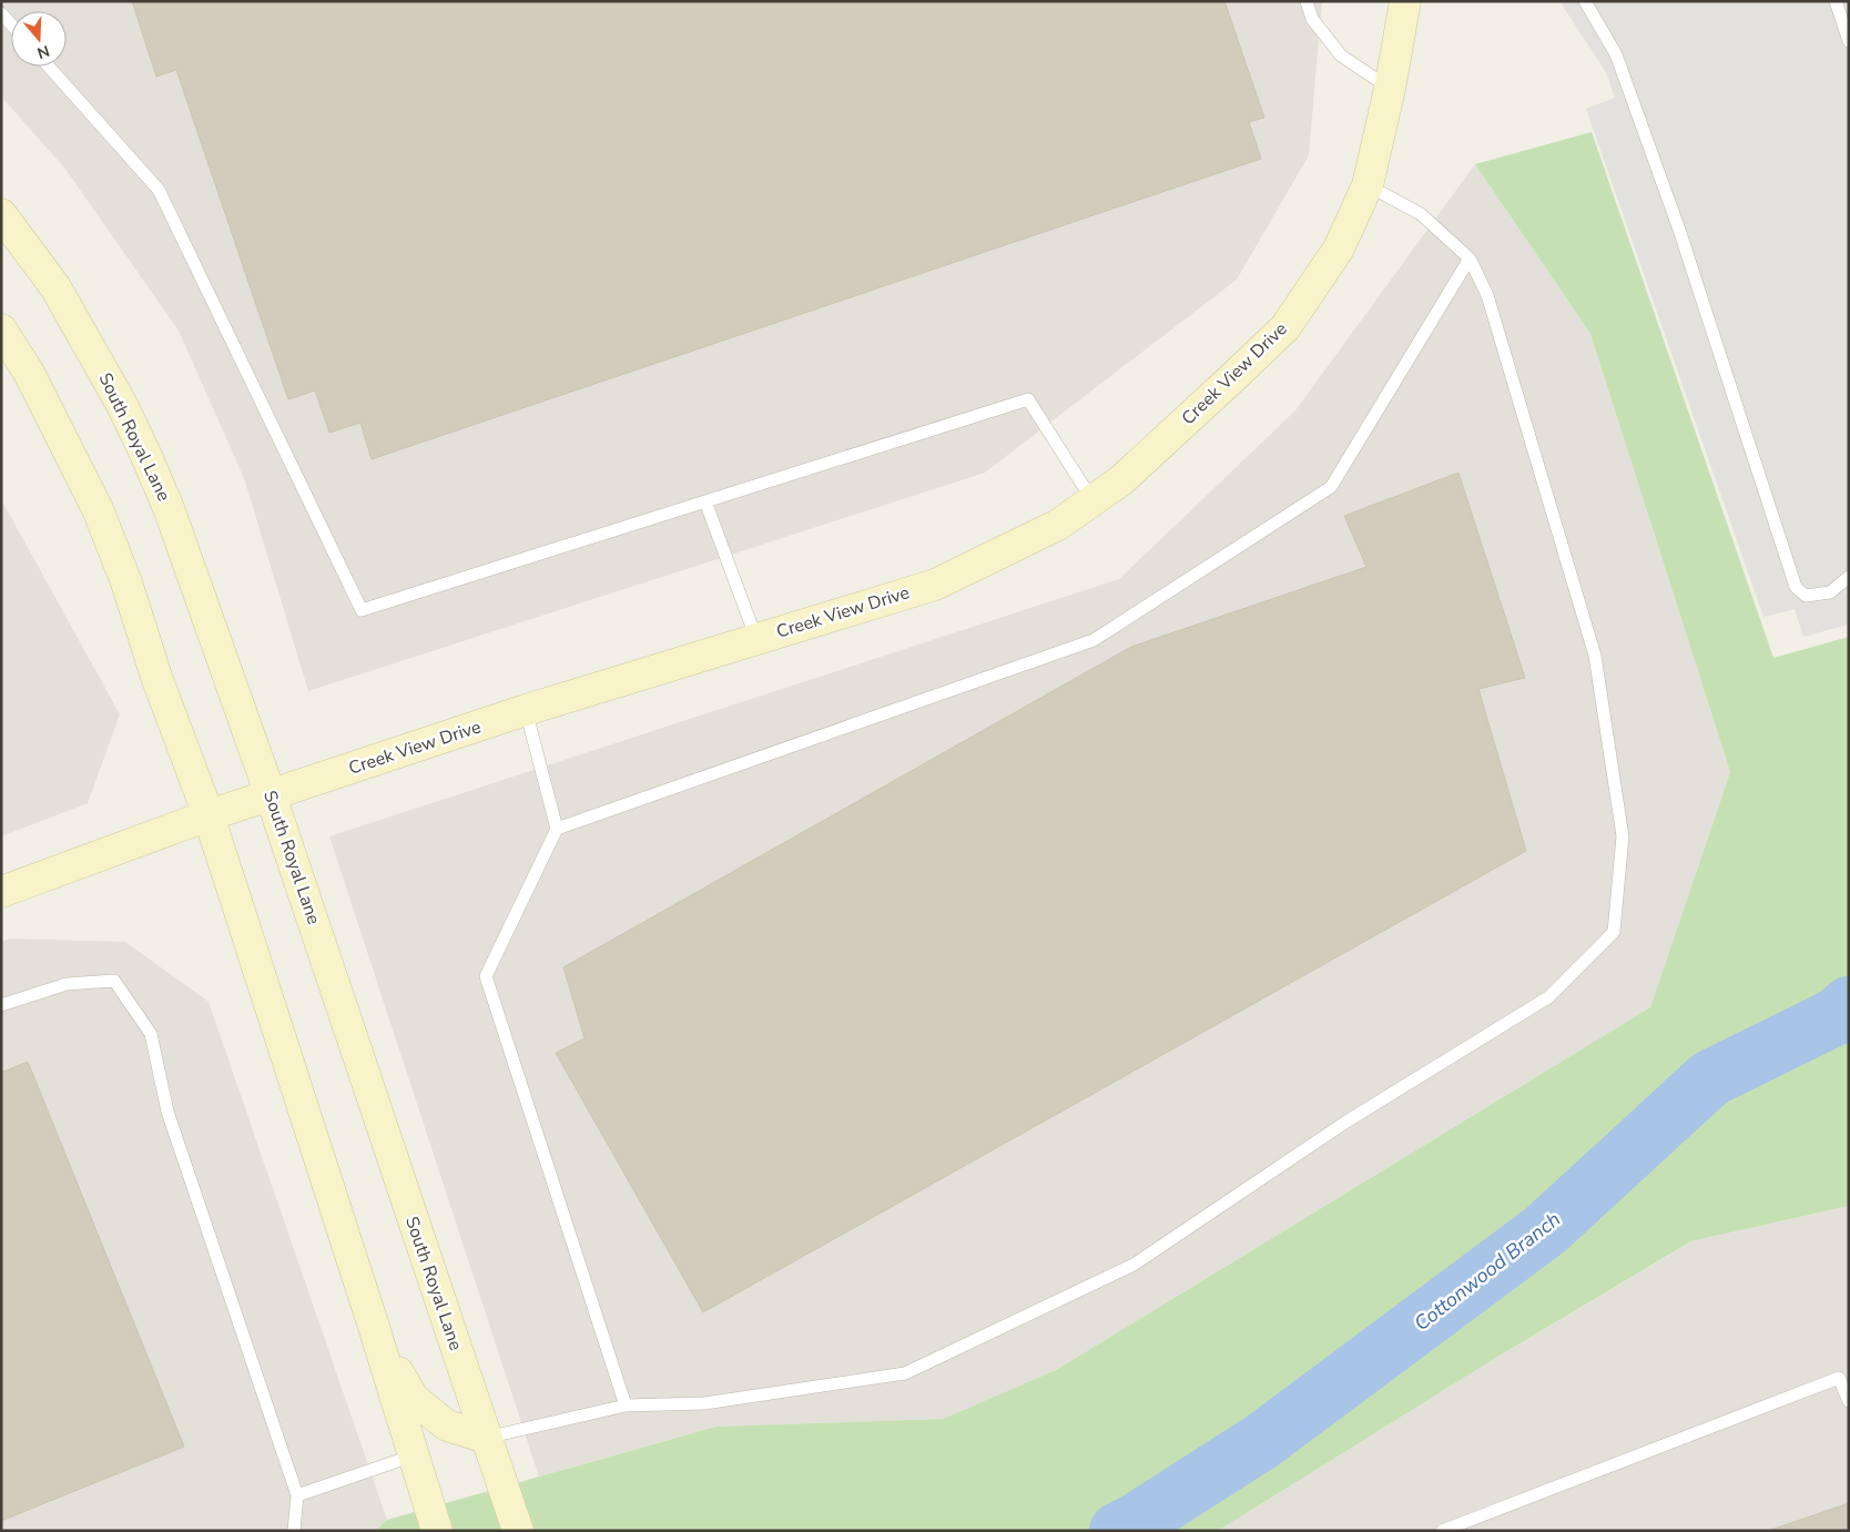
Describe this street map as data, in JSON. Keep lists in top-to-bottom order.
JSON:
{
  "streets": {
    "main road": ["Creek View Drive", "South Royal Lane"]
  },
  "crossings": [
    ["Creek View Drive", "South Royal Lane"]
  ],
  "water": ["Cottonwood Branch"],
  "north": "bottom"
}
